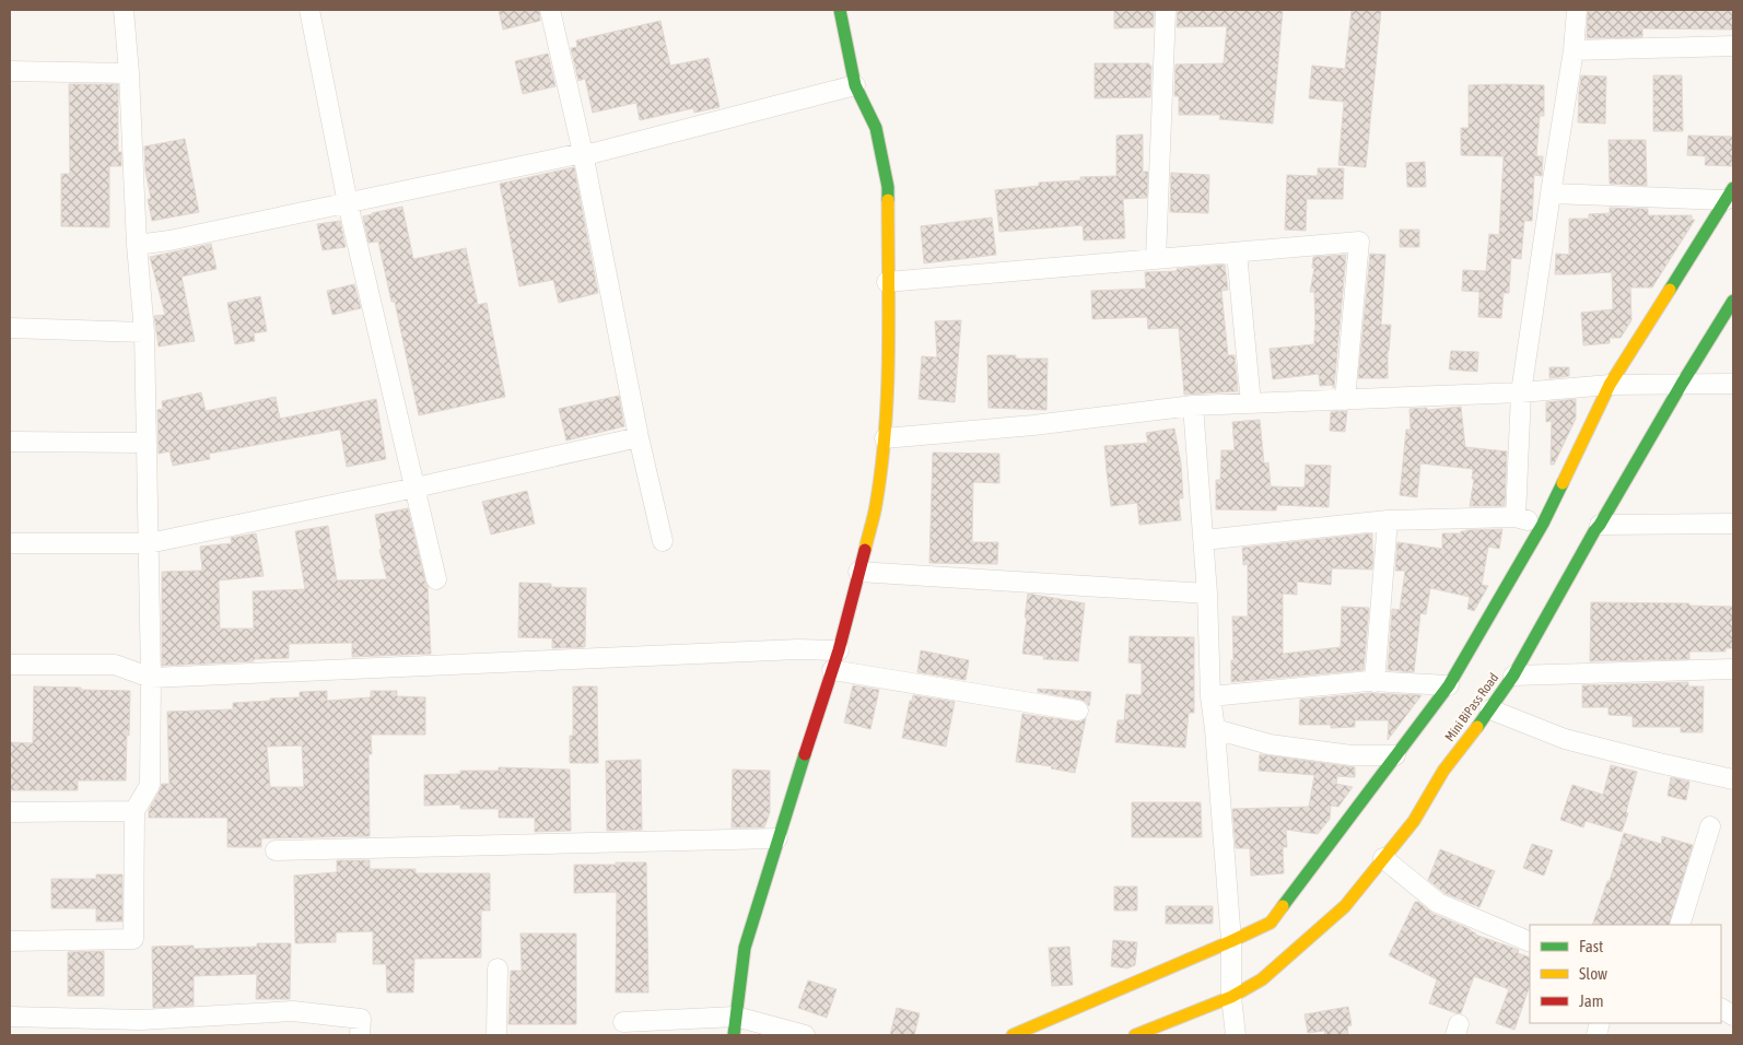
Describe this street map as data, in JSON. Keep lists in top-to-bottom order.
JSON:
{
  "streets": {
    "street": ["Mini BiPass Road"]
  },
  "legend": ["Fast", "Slow", "Jam"]
}
